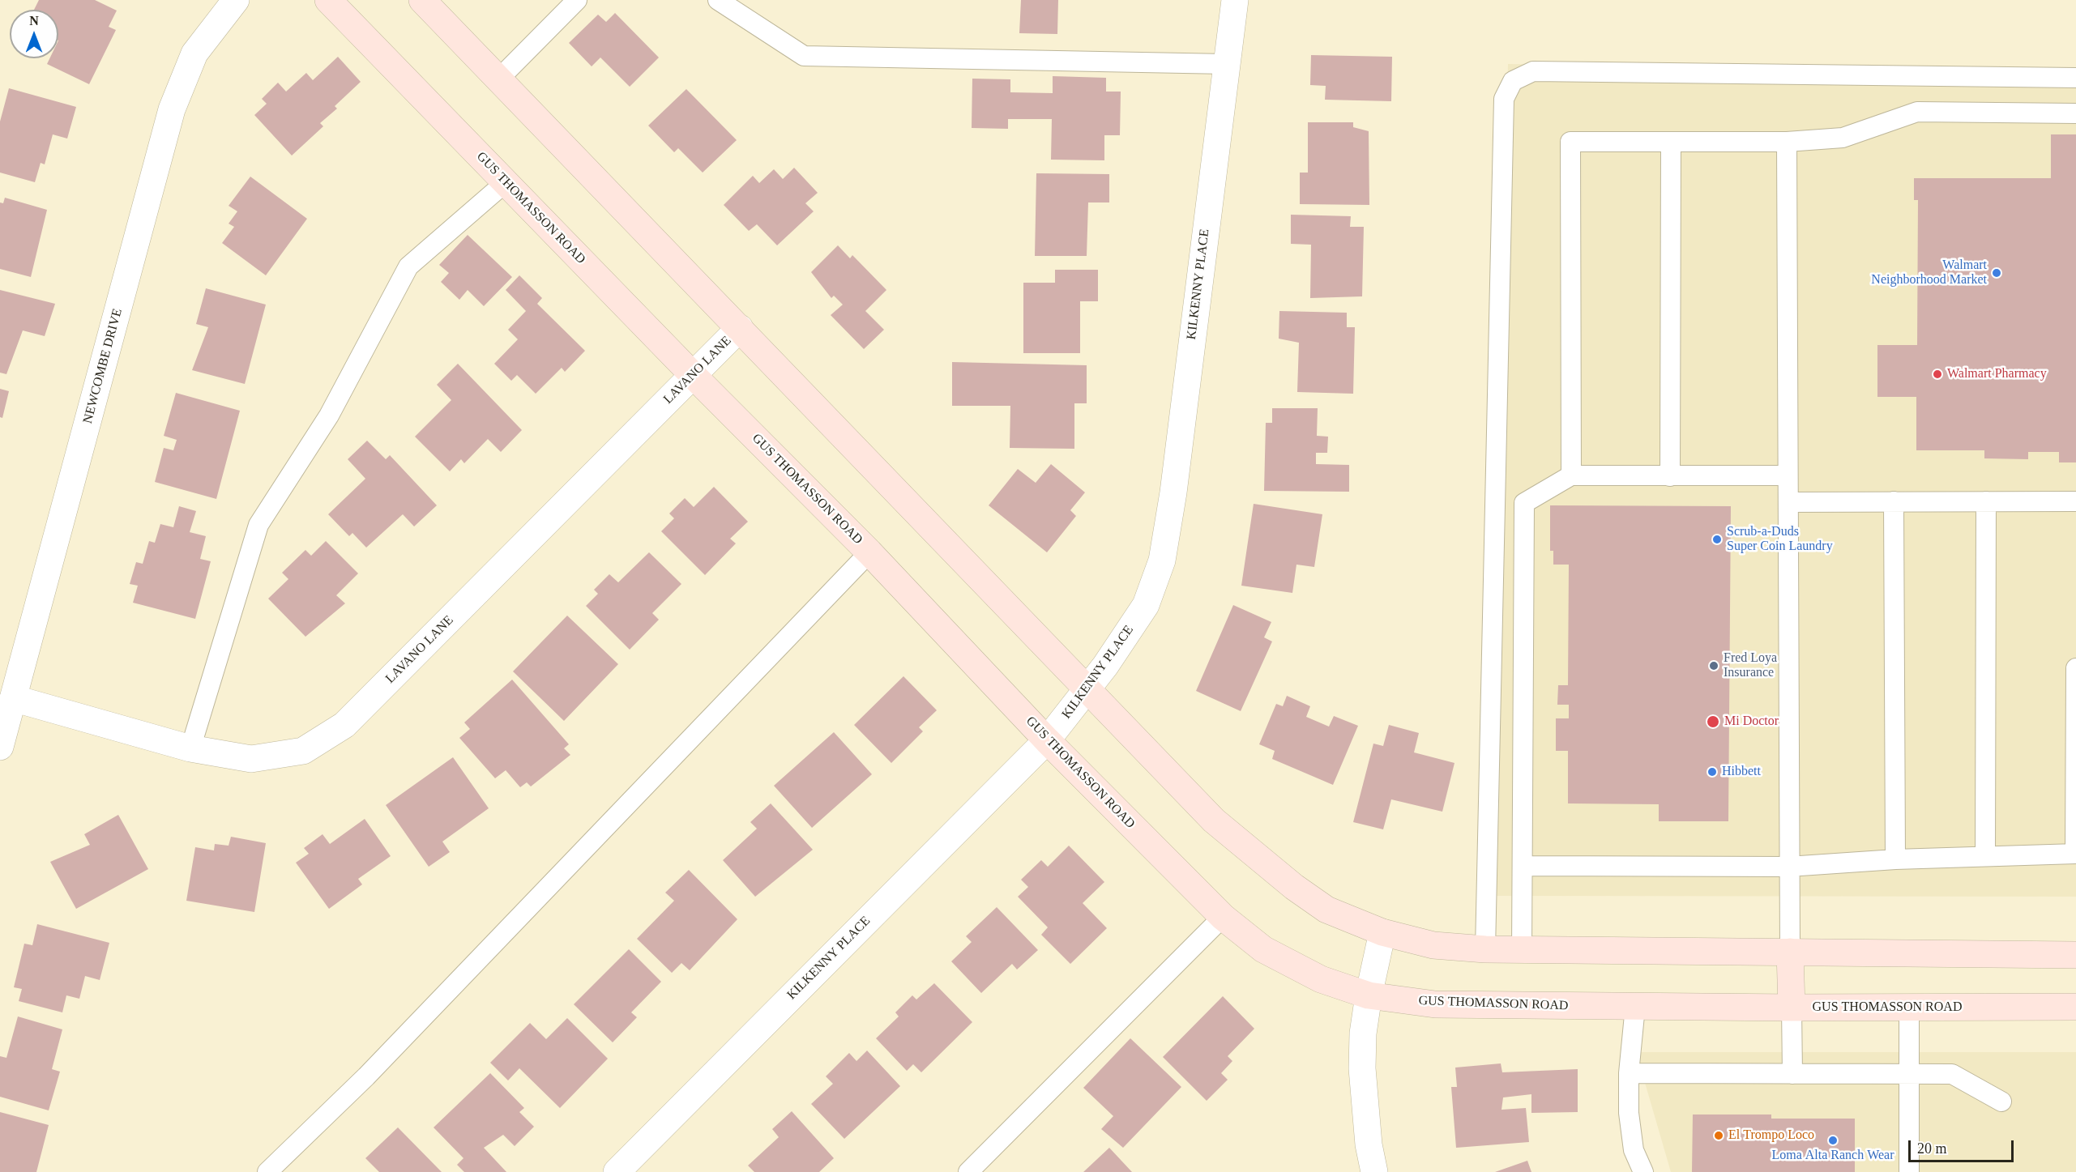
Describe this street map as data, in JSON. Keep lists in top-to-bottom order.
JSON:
{
  "streets": {
    "main road": ["GUS THOMASSON ROAD"],
    "street": ["KILKENNY PLACE", "NEWCOMBE DRIVE", "LAVANO LANE"]
  },
  "crossings": [
    ["GUS THOMASSON ROAD", "KILKENNY PLACE"],
    ["GUS THOMASSON ROAD", "LAVANO LANE"],
    ["NEWCOMBE DRIVE", "LAVANO LANE"]
  ],
  "places": [
    "Walmart Neighborhood Market",
    "Walmart Pharmacy",
    "Scrub-a-Duds Super Coin Laundry",
    "Fred Loya Insurance",
    "Mi Doctor",
    "Hibbett",
    "El Trompo Loco",
    "Loma Alta Ranch Wear"
  ],
  "scale_bar": "20 m",
  "north": "top"
}
